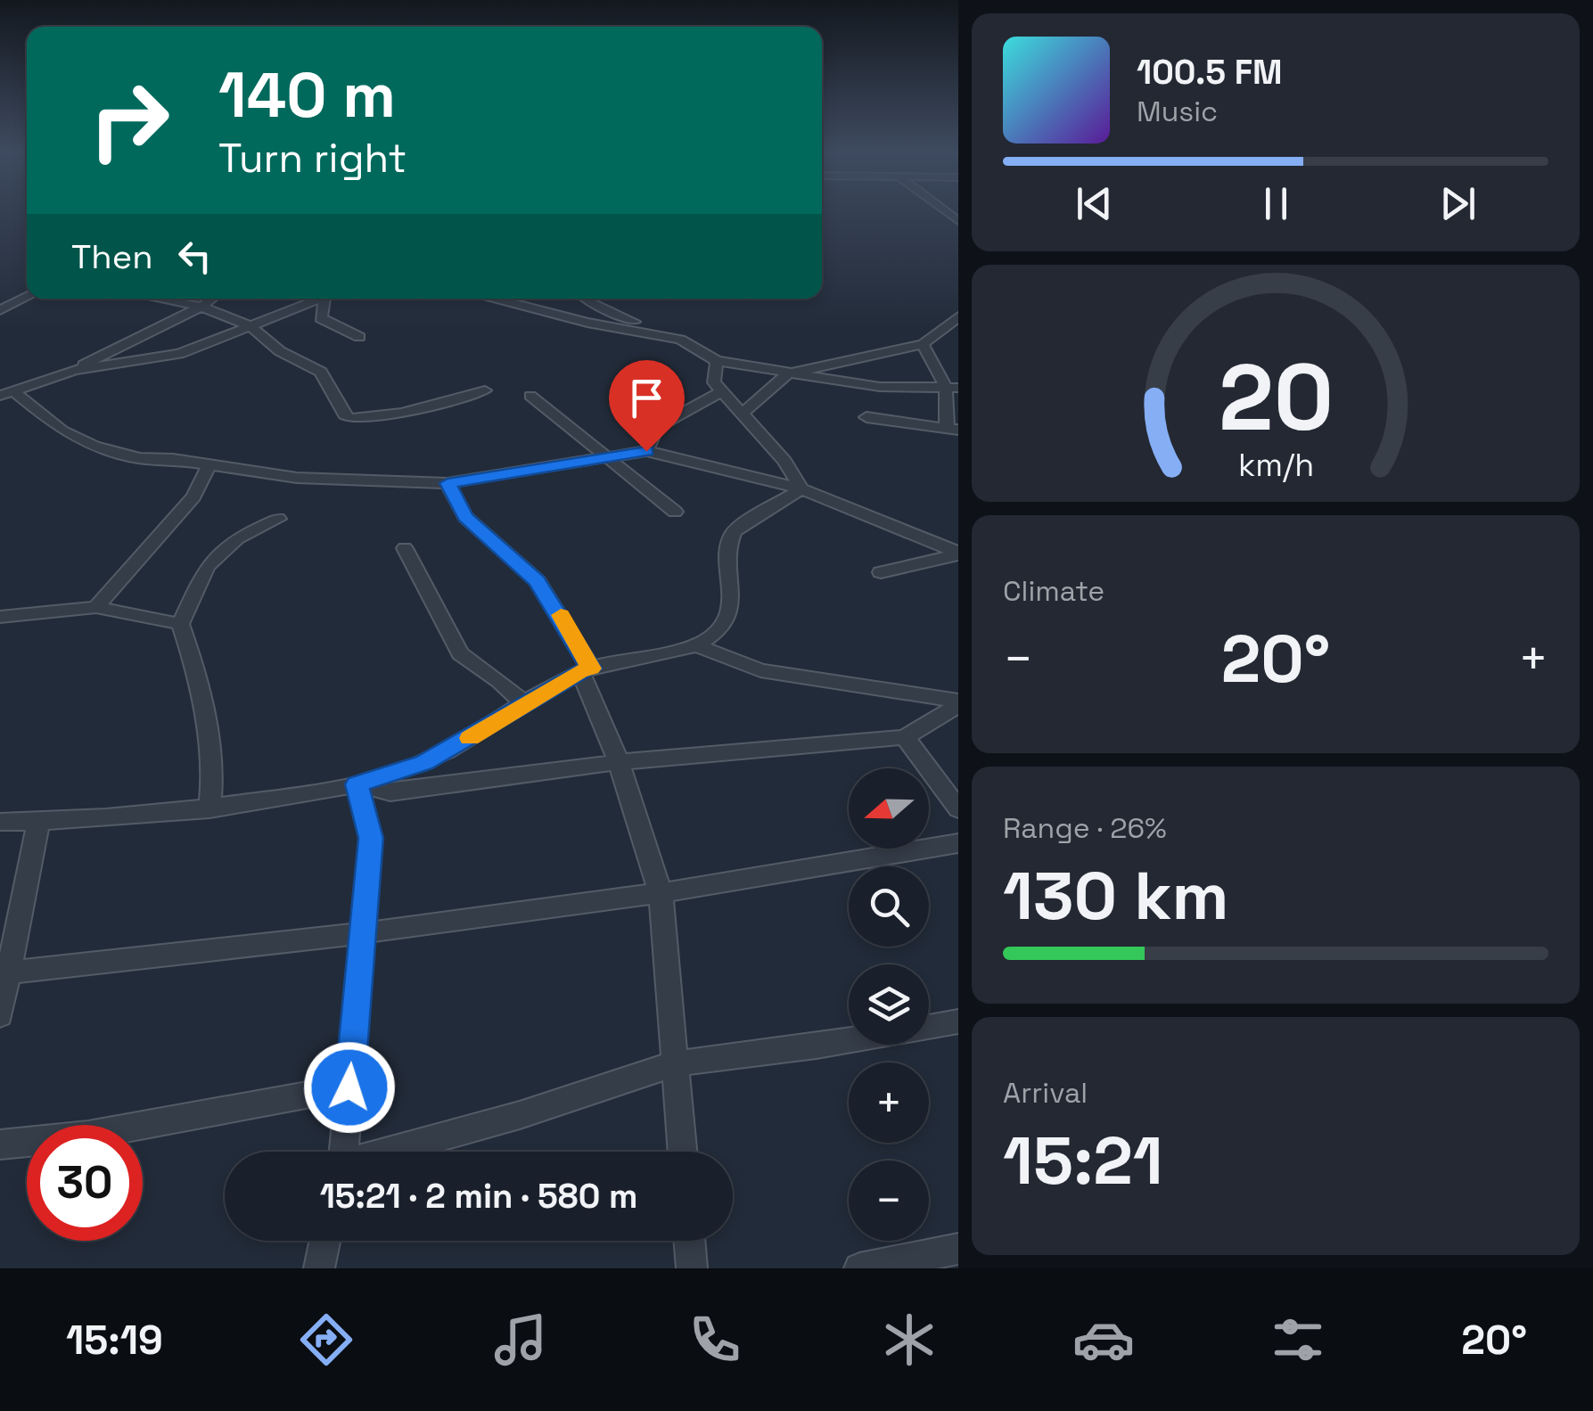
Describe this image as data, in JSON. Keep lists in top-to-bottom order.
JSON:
{
  "north": "left",
  "page": {
    "turn": ["140 m", "Turn right"],
    "song": ["100.5 FM", "Music"],
    "then": "Then",
    "tile": [
      "Climate",
      ["Range · 26%", "130 km"],
      ["Arrival", "15:21"]
    ],
    "heat": ["−", "20°", "+"],
    "map_buttons": ["+", "−"],
    "limit": "30",
    "trip": "15:21 · 2 min · 580 m",
    "tabs": ["15:19", "20°"],
    "gauge": ["20", "km/h"]
  }
}
